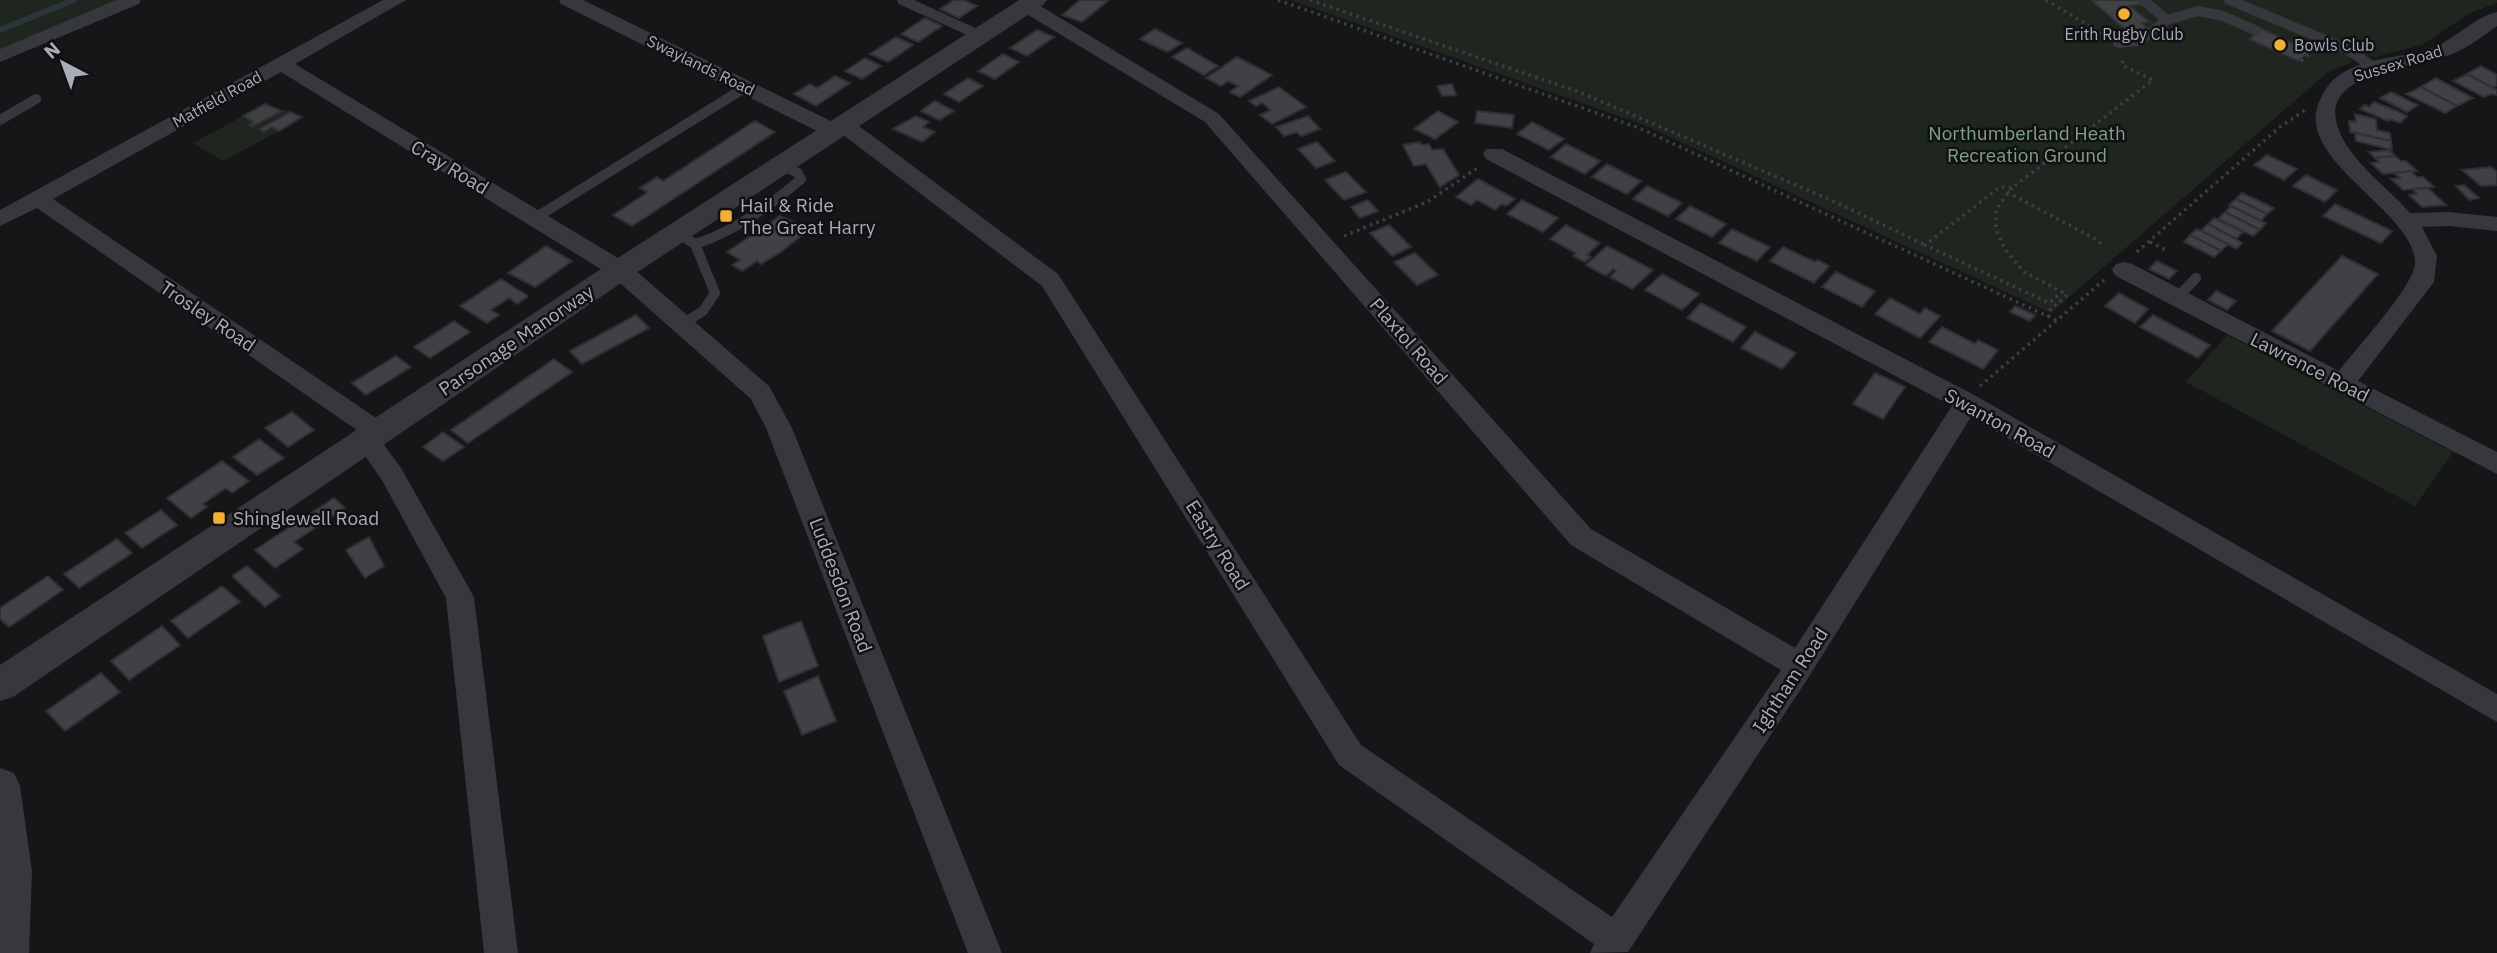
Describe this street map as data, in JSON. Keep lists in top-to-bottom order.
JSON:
{
  "streets": {
    "street": [
      "Sussex Road",
      "Swaylands Road",
      "Matfield Road",
      "Cray Road",
      "Trosley Road",
      "Parsonage Manorway",
      "Plaxtol Road",
      "Lawrence Road",
      "Swanton Road",
      "Eastry Road",
      "Luddesdon Road",
      "Ightham Road"
    ]
  },
  "crossings": [
    ["Swaylands Road", "Parsonage Manorway"],
    ["Swaylands Road", "Eastry Road"],
    ["Matfield Road", "Cray Road"],
    ["Matfield Road", "Trosley Road"],
    ["Cray Road", "Parsonage Manorway"],
    ["Cray Road", "Luddesdon Road"],
    ["Trosley Road", "Parsonage Manorway"],
    ["Parsonage Manorway", "Plaxtol Road"],
    ["Parsonage Manorway", "Eastry Road"],
    ["Parsonage Manorway", "Luddesdon Road"],
    ["Plaxtol Road", "Ightham Road"],
    ["Swanton Road", "Ightham Road"],
    ["Eastry Road", "Ightham Road"]
  ],
  "parks": ["Northumberland Heath Recreation Ground"],
  "places": {
    "other": ["Erith Rugby Club", "Bowls Club"],
    "transit": ["Hail & Ride The Great Harry", "Shinglewell Road"]
  },
  "north": "top left"
}
